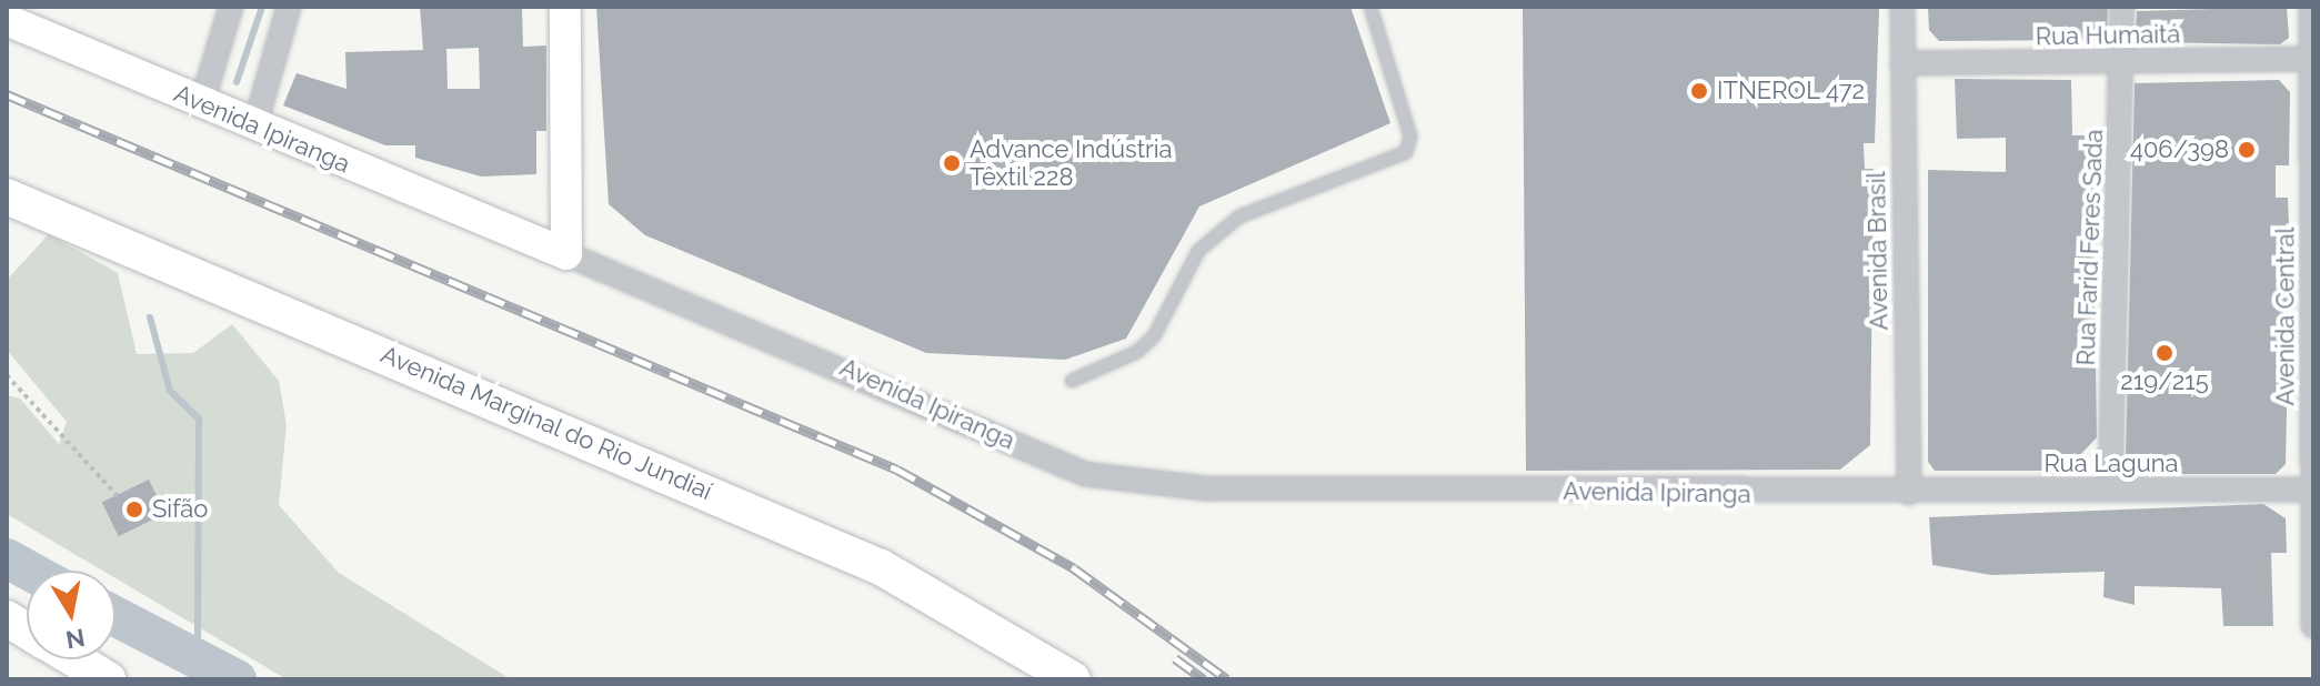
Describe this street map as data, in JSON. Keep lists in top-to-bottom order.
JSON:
{
  "streets": {
    "main road": ["Avenida Ipiranga", "Avenida Marginal do Rio Jundiaí"],
    "street": [
      "Rua Humaitá",
      "Rua Farid Feres Sada",
      "Avenida Brasil",
      "Avenida Central",
      "Rua Laguna"
    ]
  },
  "crossings": [
    ["Rua Humaitá", "Rua Farid Feres Sada"],
    ["Rua Humaitá", "Avenida Brasil"],
    ["Rua Humaitá", "Avenida Central"],
    ["Avenida Ipiranga", "Avenida Brasil"],
    ["Avenida Ipiranga", "Rua Laguna"],
    ["Rua Farid Feres Sada", "Rua Laguna"],
    ["Avenida Brasil", "Rua Laguna"],
    ["Avenida Central", "Rua Laguna"]
  ],
  "places": [
    "ITNEROL 472",
    "406/398",
    "Advance Indústria Têxtil 228",
    "219/215",
    "Sifão"
  ],
  "north": "bottom"
}
